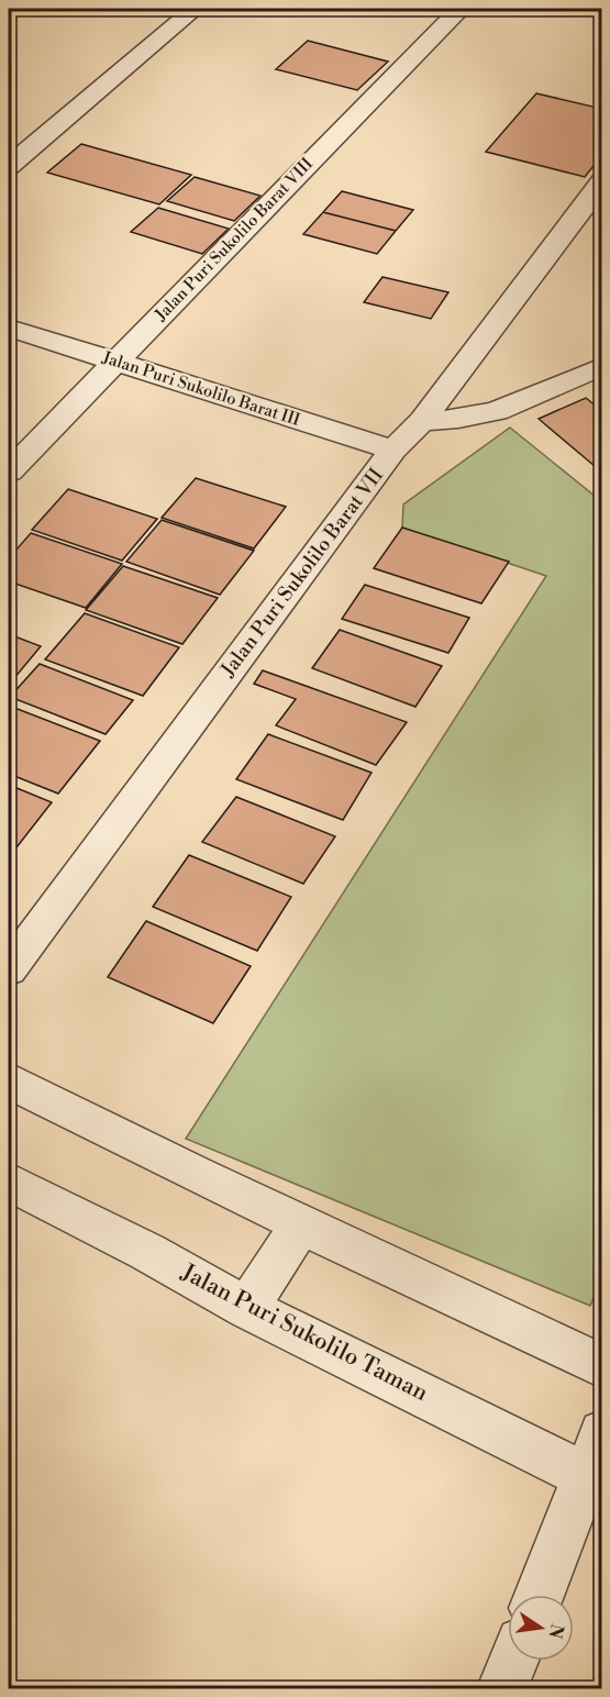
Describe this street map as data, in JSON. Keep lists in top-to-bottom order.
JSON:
{
  "streets": {
    "street": [
      "Jalan Puri Sukolilo Barat VIII",
      "Jalan Puri Sukolilo Barat III",
      "Jalan Puri Sukolilo Barat VII",
      "Jalan Puri Sukolilo Taman"
    ]
  },
  "crossings": [
    ["Jalan Puri Sukolilo Barat VIII", "Jalan Puri Sukolilo Barat III"],
    ["Jalan Puri Sukolilo Barat III", "Jalan Puri Sukolilo Barat VII"]
  ],
  "north": "right"
}
